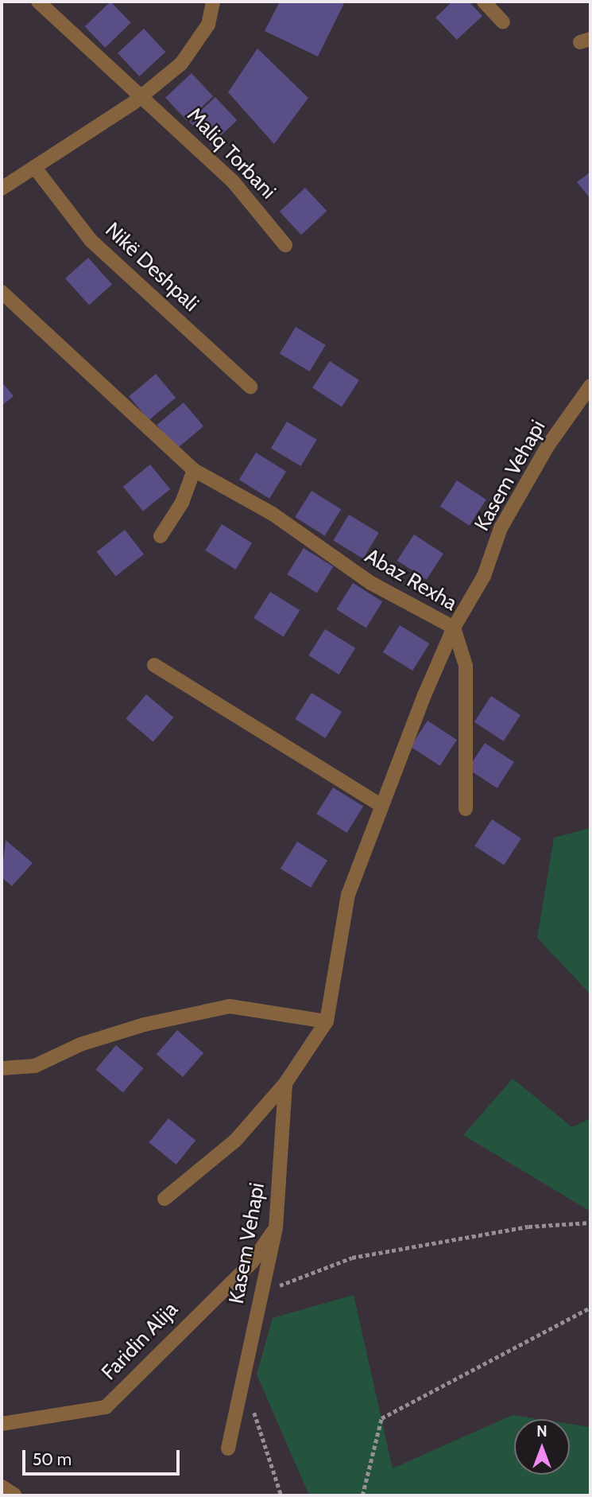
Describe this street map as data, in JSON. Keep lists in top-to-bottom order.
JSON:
{
  "streets": {
    "street": [
      "Maliq Torbani",
      "Nikë Deshpali",
      "Kasem Vehapi",
      "Abaz Rexha",
      "Faridin Alija"
    ]
  },
  "crossings": [
    ["Kasem Vehapi", "Abaz Rexha"],
    ["Kasem Vehapi", "Faridin Alija"]
  ],
  "scale_bar": "50 m",
  "north": "top"
}
